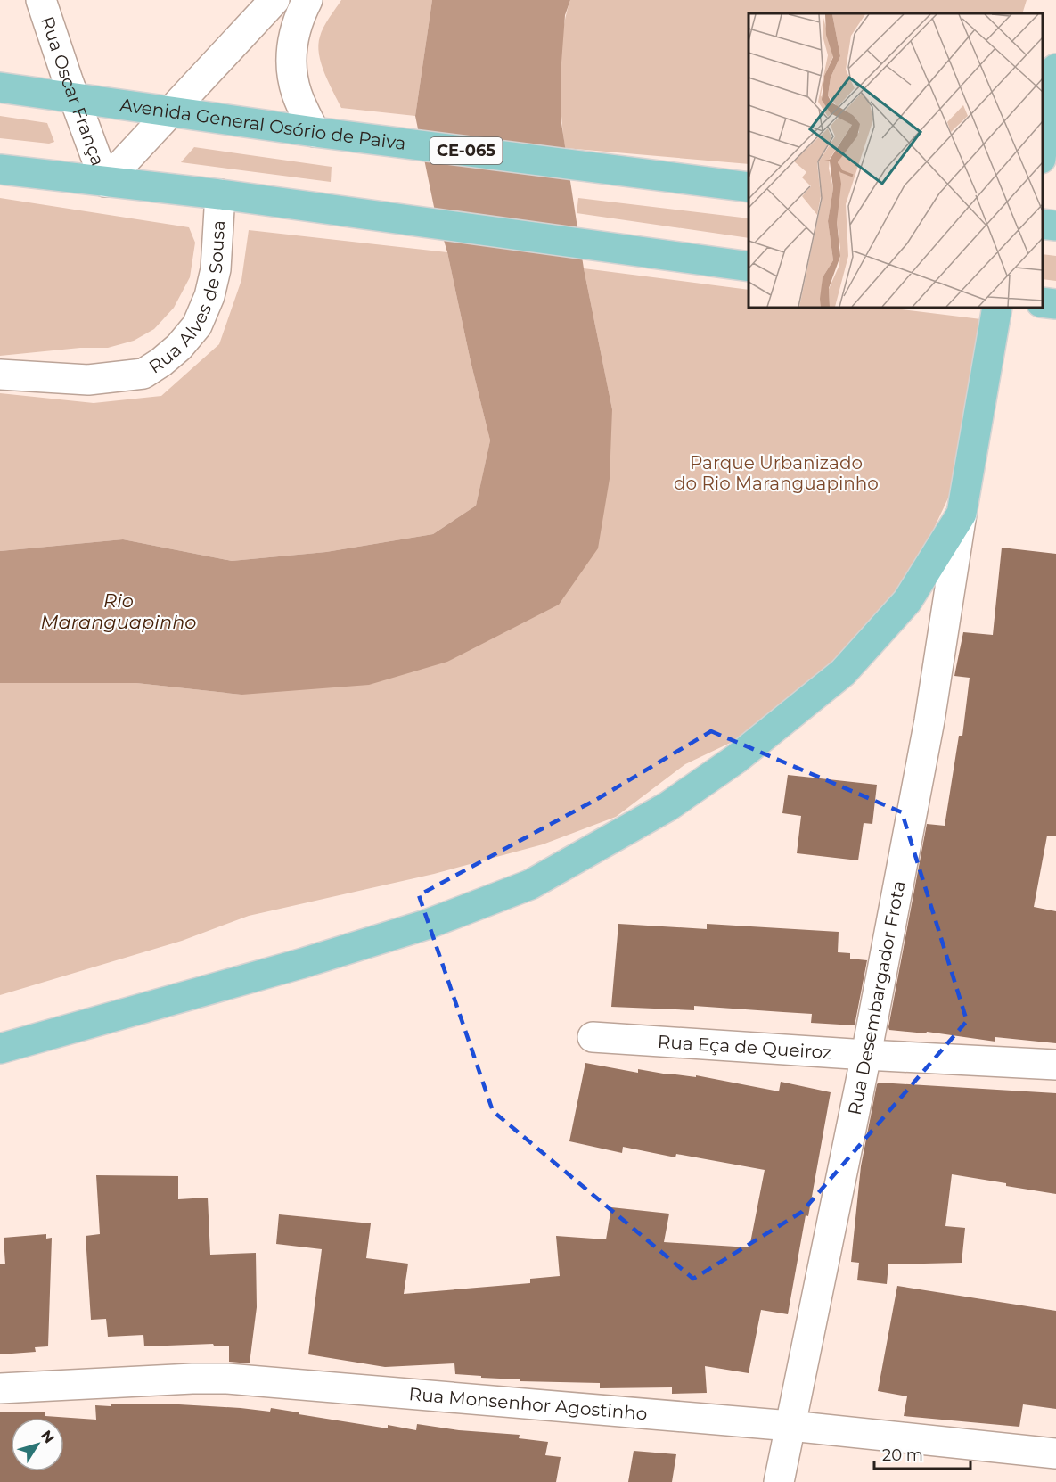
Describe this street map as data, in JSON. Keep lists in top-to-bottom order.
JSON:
{
  "streets": {
    "main road": ["Avenida General Osório de Paiva", "CE-065"],
    "street": [
      "Rua Oscar França",
      "Rua Alves de Sousa",
      "Rua Desembargador Frota",
      "Rua Eça de Queiroz",
      "Rua Monsenhor Agostinho"
    ]
  },
  "crossings": [
    ["Rua Oscar França", "Avenida General Osório de Paiva"],
    ["Rua Desembargador Frota", "Rua Eça de Queiroz"],
    ["Rua Desembargador Frota", "Rua Monsenhor Agostinho"]
  ],
  "water": ["Rio Maranguapinho"],
  "parks": ["Parque Urbanizado do Rio Maranguapinho"],
  "scale_bar": "20 m",
  "north": "top right"
}
